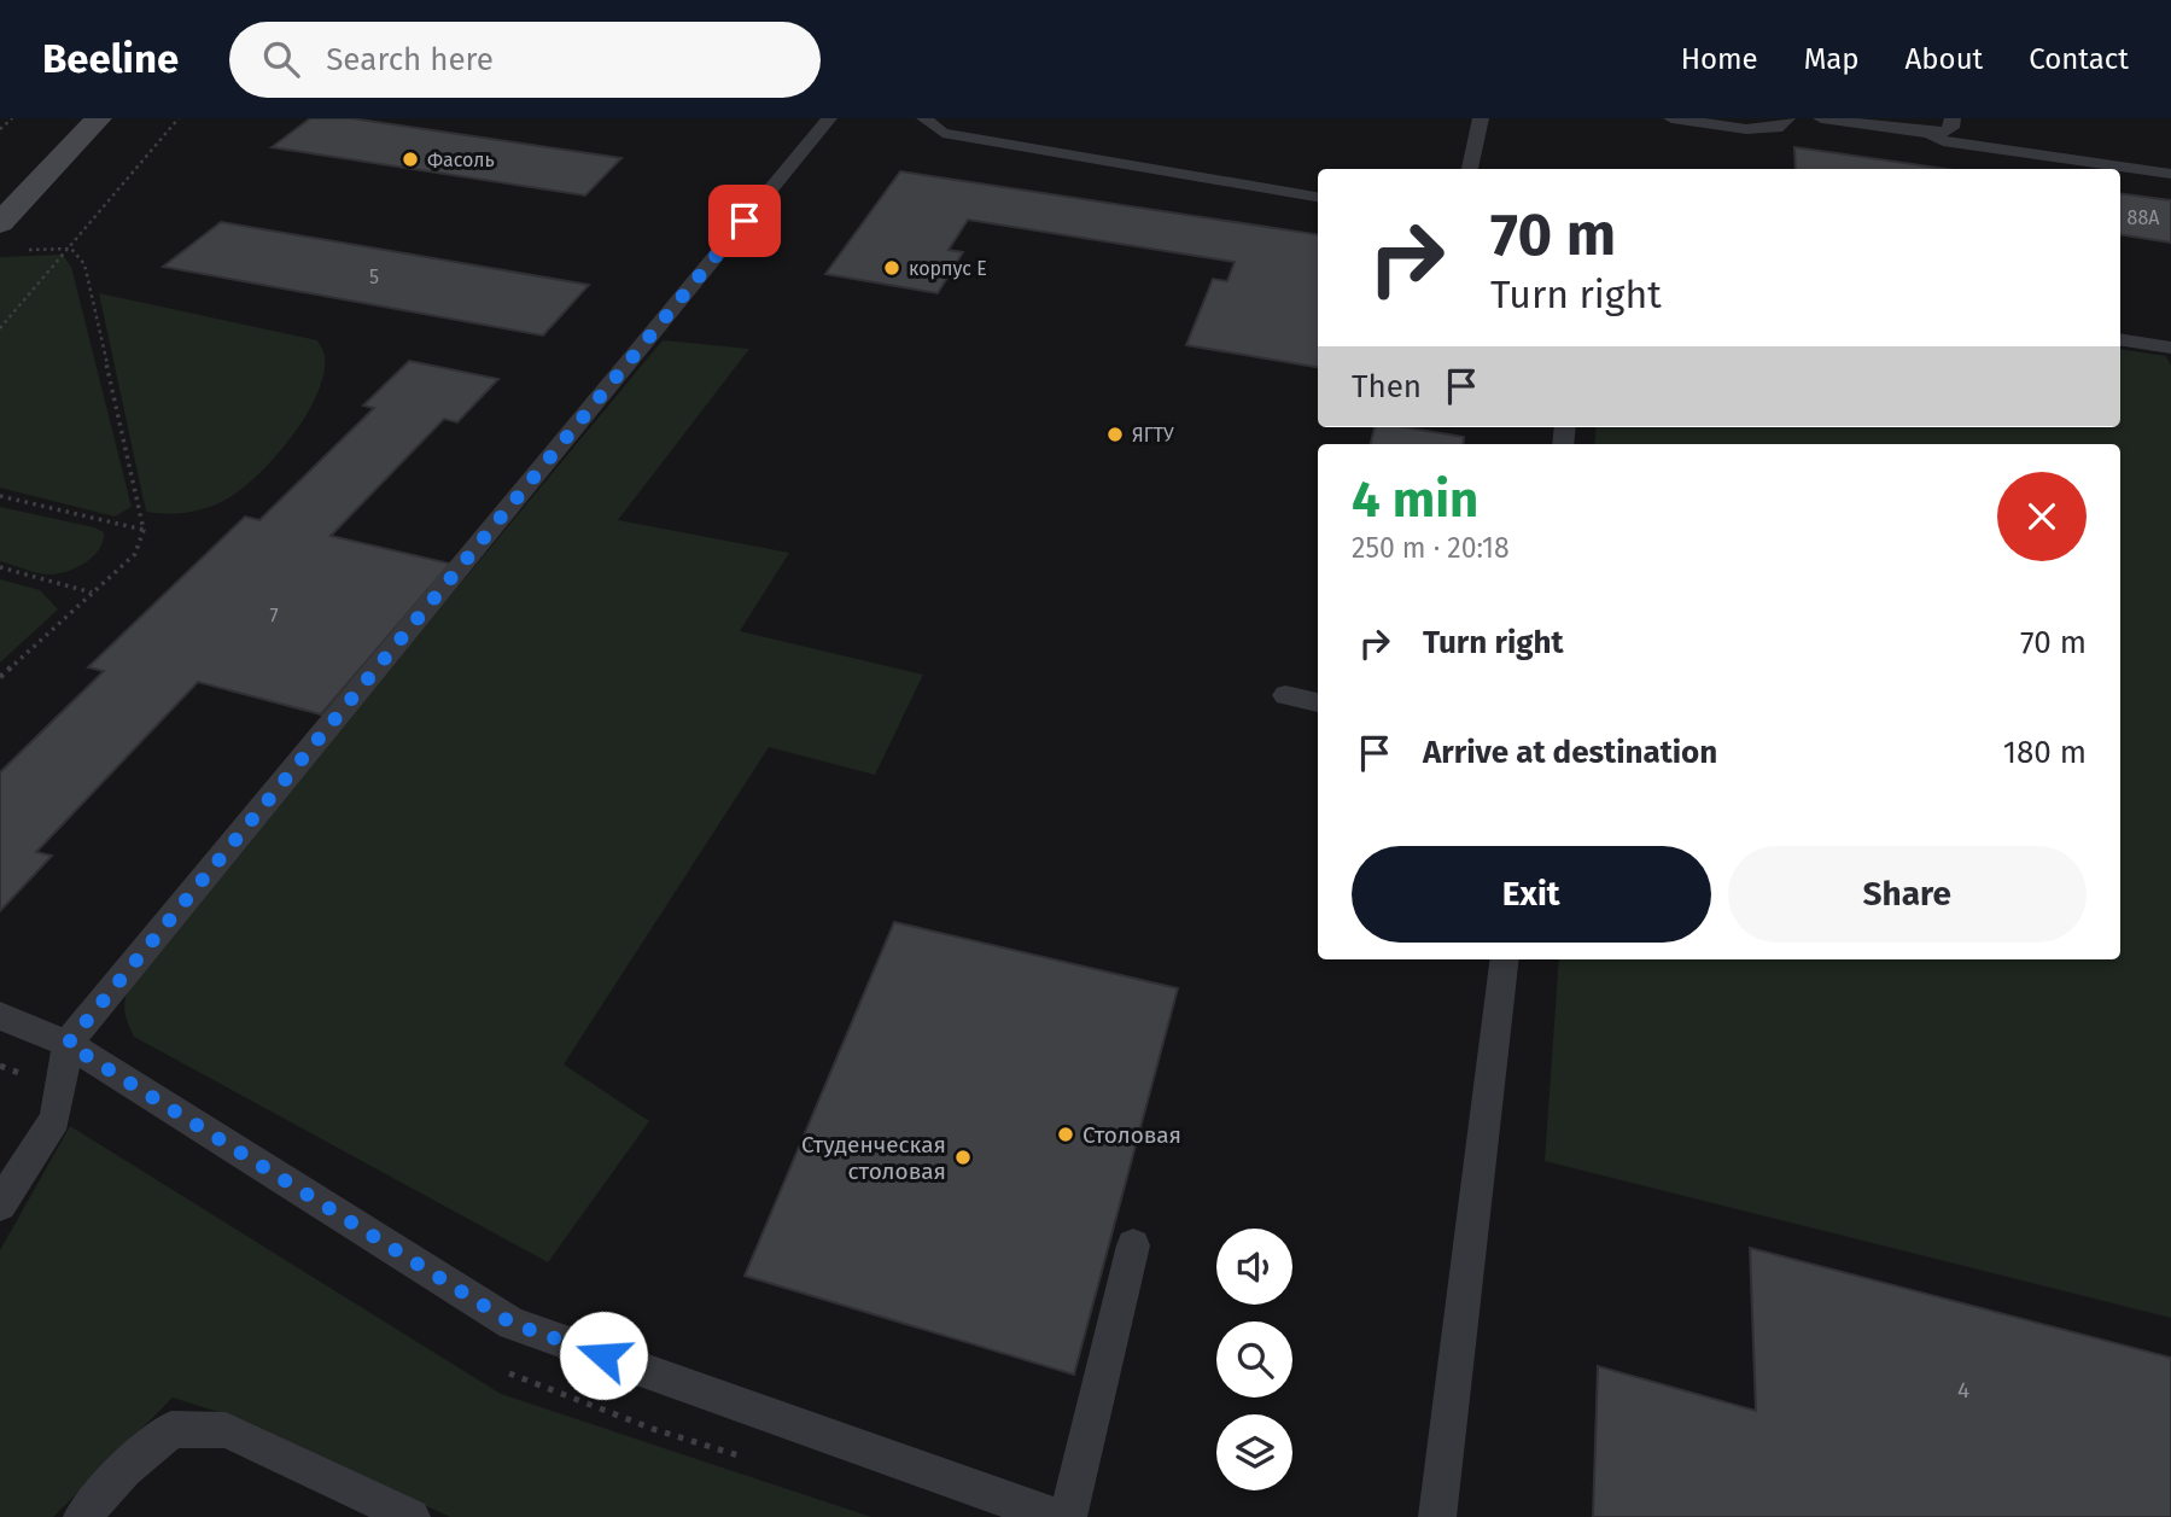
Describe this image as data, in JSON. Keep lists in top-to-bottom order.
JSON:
{
  "places": [
    "Фасоль",
    "корпус Е",
    "ЯГТУ",
    "Столовая",
    "Студенческая столовая"
  ],
  "house_numbers": [
    "88А",
    "5",
    "7",
    "4"
  ],
  "page": {
    "header": "Beeline",
    "search": "Search here",
    "nav": [
      "Home",
      "Map",
      "About",
      "Contact"
    ],
    "turn": ["70 m", "Turn right"],
    "then": "Then",
    "heading": ["4 min", "250 m · 20:18"],
    "list": [
      {
        "name": "Turn right",
        "value": "70 m"
      },
      {
        "name": "Arrive at destination",
        "value": "180 m"
      }
    ],
    "buttons": ["Exit", "Share"]
  }
}
